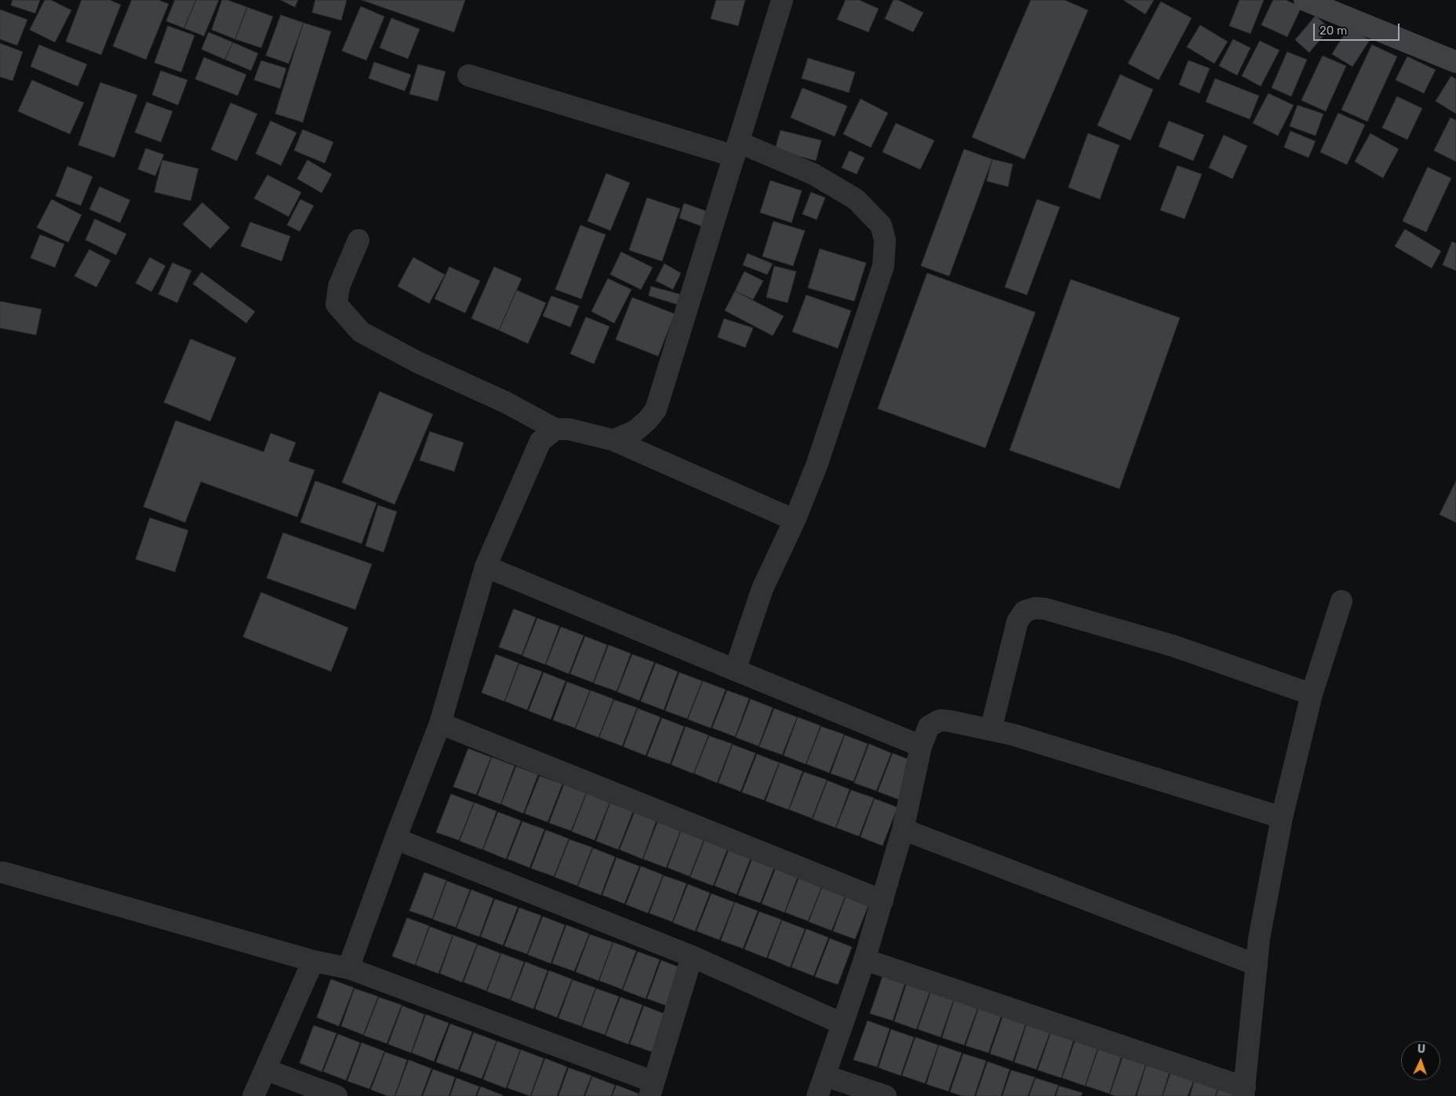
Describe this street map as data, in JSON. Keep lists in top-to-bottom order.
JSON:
{
  "scale_bar": "20 m",
  "north": "top"
}
